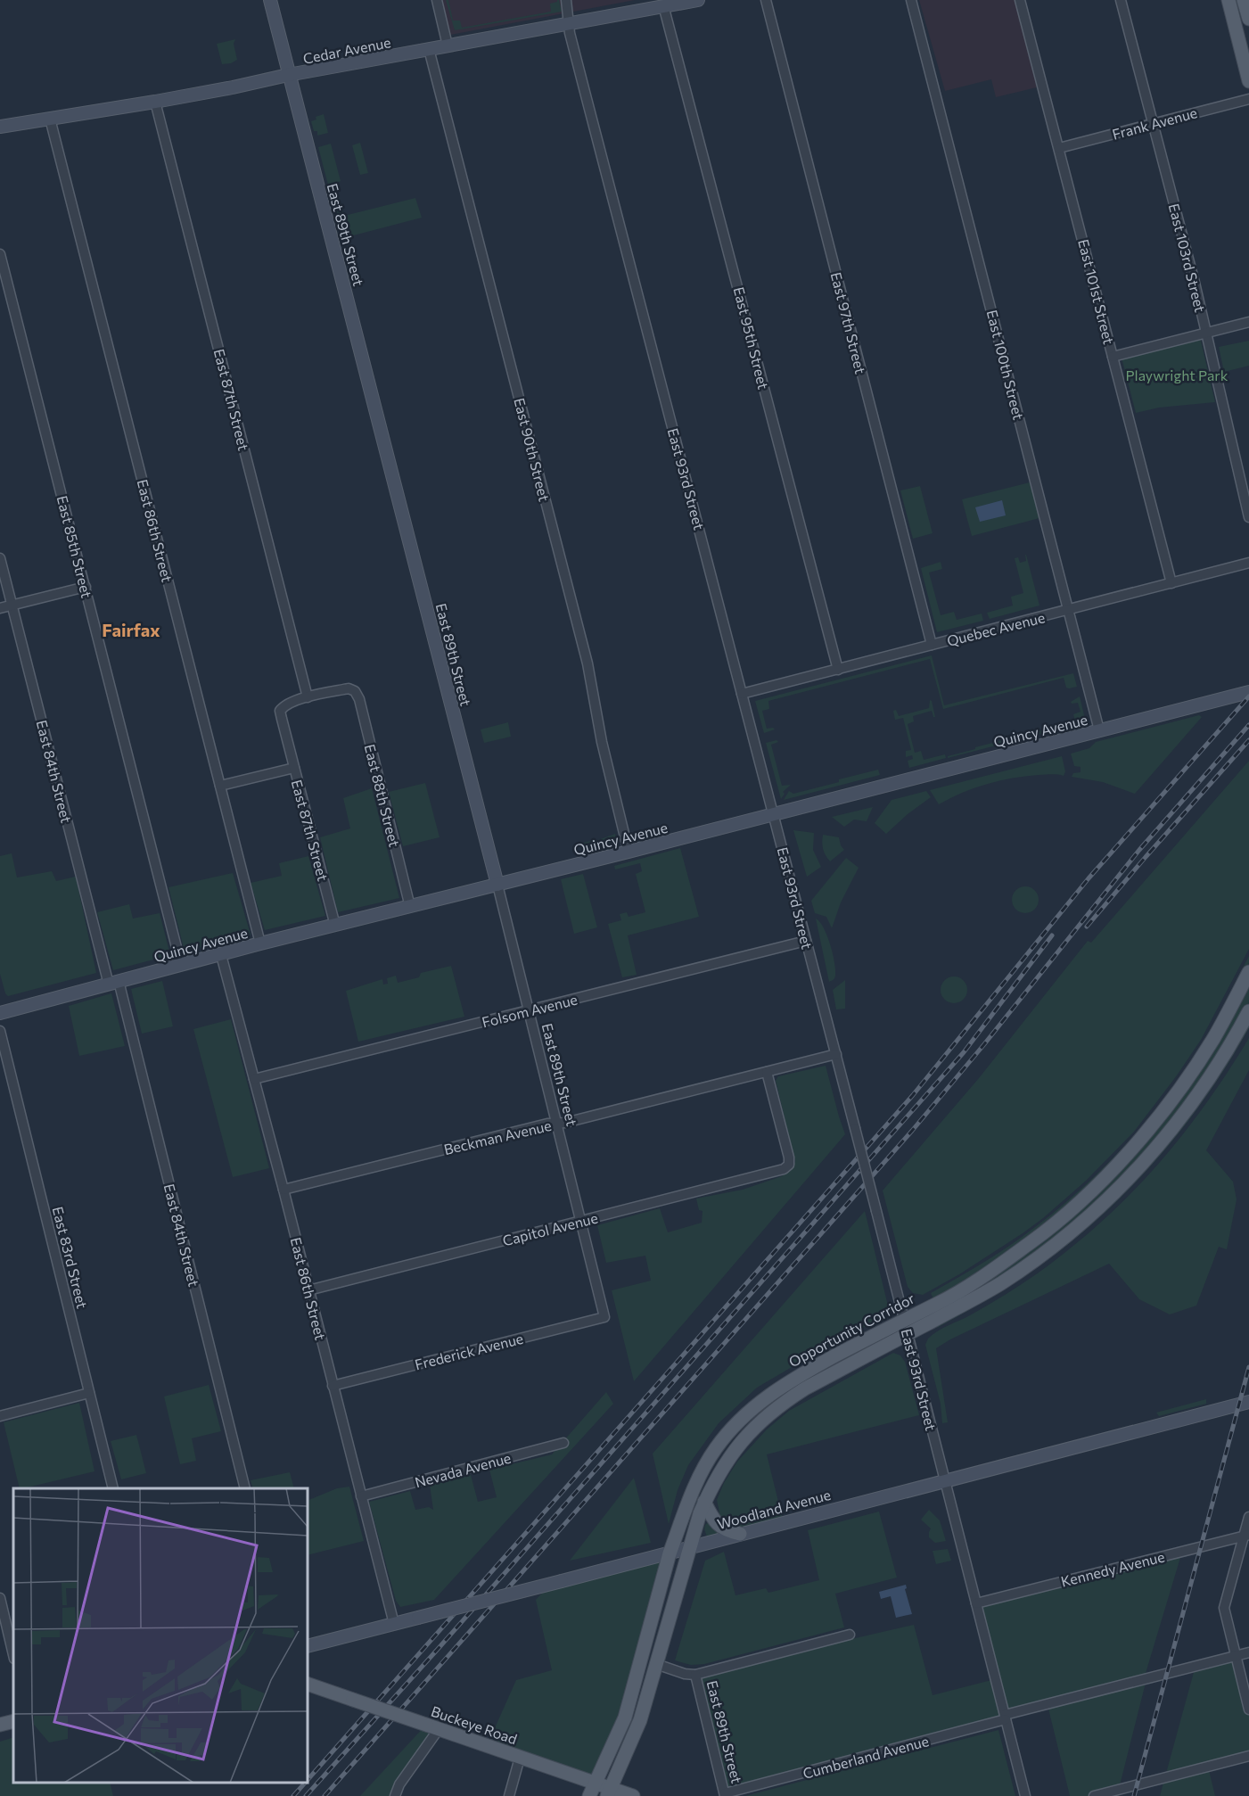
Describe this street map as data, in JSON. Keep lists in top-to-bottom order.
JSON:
{
  "streets": {
    "main road": ["Opportunity Corridor", "Buckeye Road"],
    "street": [
      "Cedar Avenue",
      "Frank Avenue",
      "East 89th Street",
      "East 103rd Street",
      "East 101st Street",
      "East 97th Street",
      "East 95th Street",
      "East 100th Street",
      "East 87th Street",
      "East 90th Street",
      "East 93rd Street",
      "East 86th Street",
      "East 85th Street",
      "Quebec Avenue",
      "Quincy Avenue",
      "East 84th Street",
      "East 88th Street",
      "Folsom Avenue",
      "Beckman Avenue",
      "Capitol Avenue",
      "East 83rd Street",
      "Frederick Avenue",
      "Nevada Avenue",
      "Woodland Avenue",
      "Kennedy Avenue",
      "Cumberland Avenue"
    ]
  },
  "crossings": [
    ["Cedar Avenue", "East 89th Street"],
    ["Cedar Avenue", "East 95th Street"],
    ["Cedar Avenue", "East 87th Street"],
    ["Cedar Avenue", "East 90th Street"],
    ["Cedar Avenue", "East 93rd Street"],
    ["Cedar Avenue", "East 86th Street"],
    ["Frank Avenue", "East 103rd Street"],
    ["Frank Avenue", "East 101st Street"],
    ["East 89th Street", "Quincy Avenue"],
    ["East 89th Street", "Folsom Avenue"],
    ["East 89th Street", "Beckman Avenue"],
    ["East 89th Street", "Capitol Avenue"],
    ["East 89th Street", "Frederick Avenue"],
    ["East 89th Street", "Cumberland Avenue"],
    ["East 101st Street", "Quebec Avenue"],
    ["East 97th Street", "Quebec Avenue"],
    ["East 95th Street", "Quebec Avenue"],
    ["East 100th Street", "Quebec Avenue"],
    ["East 100th Street", "Quincy Avenue"],
    ["East 87th Street", "Quincy Avenue"],
    ["East 87th Street", "East 88th Street"],
    ["East 90th Street", "Quincy Avenue"],
    ["East 93rd Street", "Quebec Avenue"],
    ["East 93rd Street", "Quincy Avenue"],
    ["East 93rd Street", "Folsom Avenue"],
    ["East 93rd Street", "Beckman Avenue"],
    ["East 93rd Street", "Opportunity Corridor"],
    ["East 93rd Street", "Woodland Avenue"],
    ["East 93rd Street", "Kennedy Avenue"],
    ["East 93rd Street", "Cumberland Avenue"],
    ["East 86th Street", "Quincy Avenue"],
    ["East 86th Street", "Folsom Avenue"],
    ["East 86th Street", "Beckman Avenue"],
    ["East 86th Street", "Capitol Avenue"],
    ["East 86th Street", "Frederick Avenue"],
    ["East 86th Street", "Nevada Avenue"],
    ["East 86th Street", "Woodland Avenue"],
    ["East 85th Street", "Quincy Avenue"],
    ["Quincy Avenue", "East 84th Street"],
    ["Quincy Avenue", "East 88th Street"],
    ["Beckman Avenue", "Capitol Avenue"],
    ["Opportunity Corridor", "Woodland Avenue"],
    ["Opportunity Corridor", "Buckeye Road"]
  ],
  "districts": ["Fairfax"],
  "parks": ["Playwright Park"]
}
